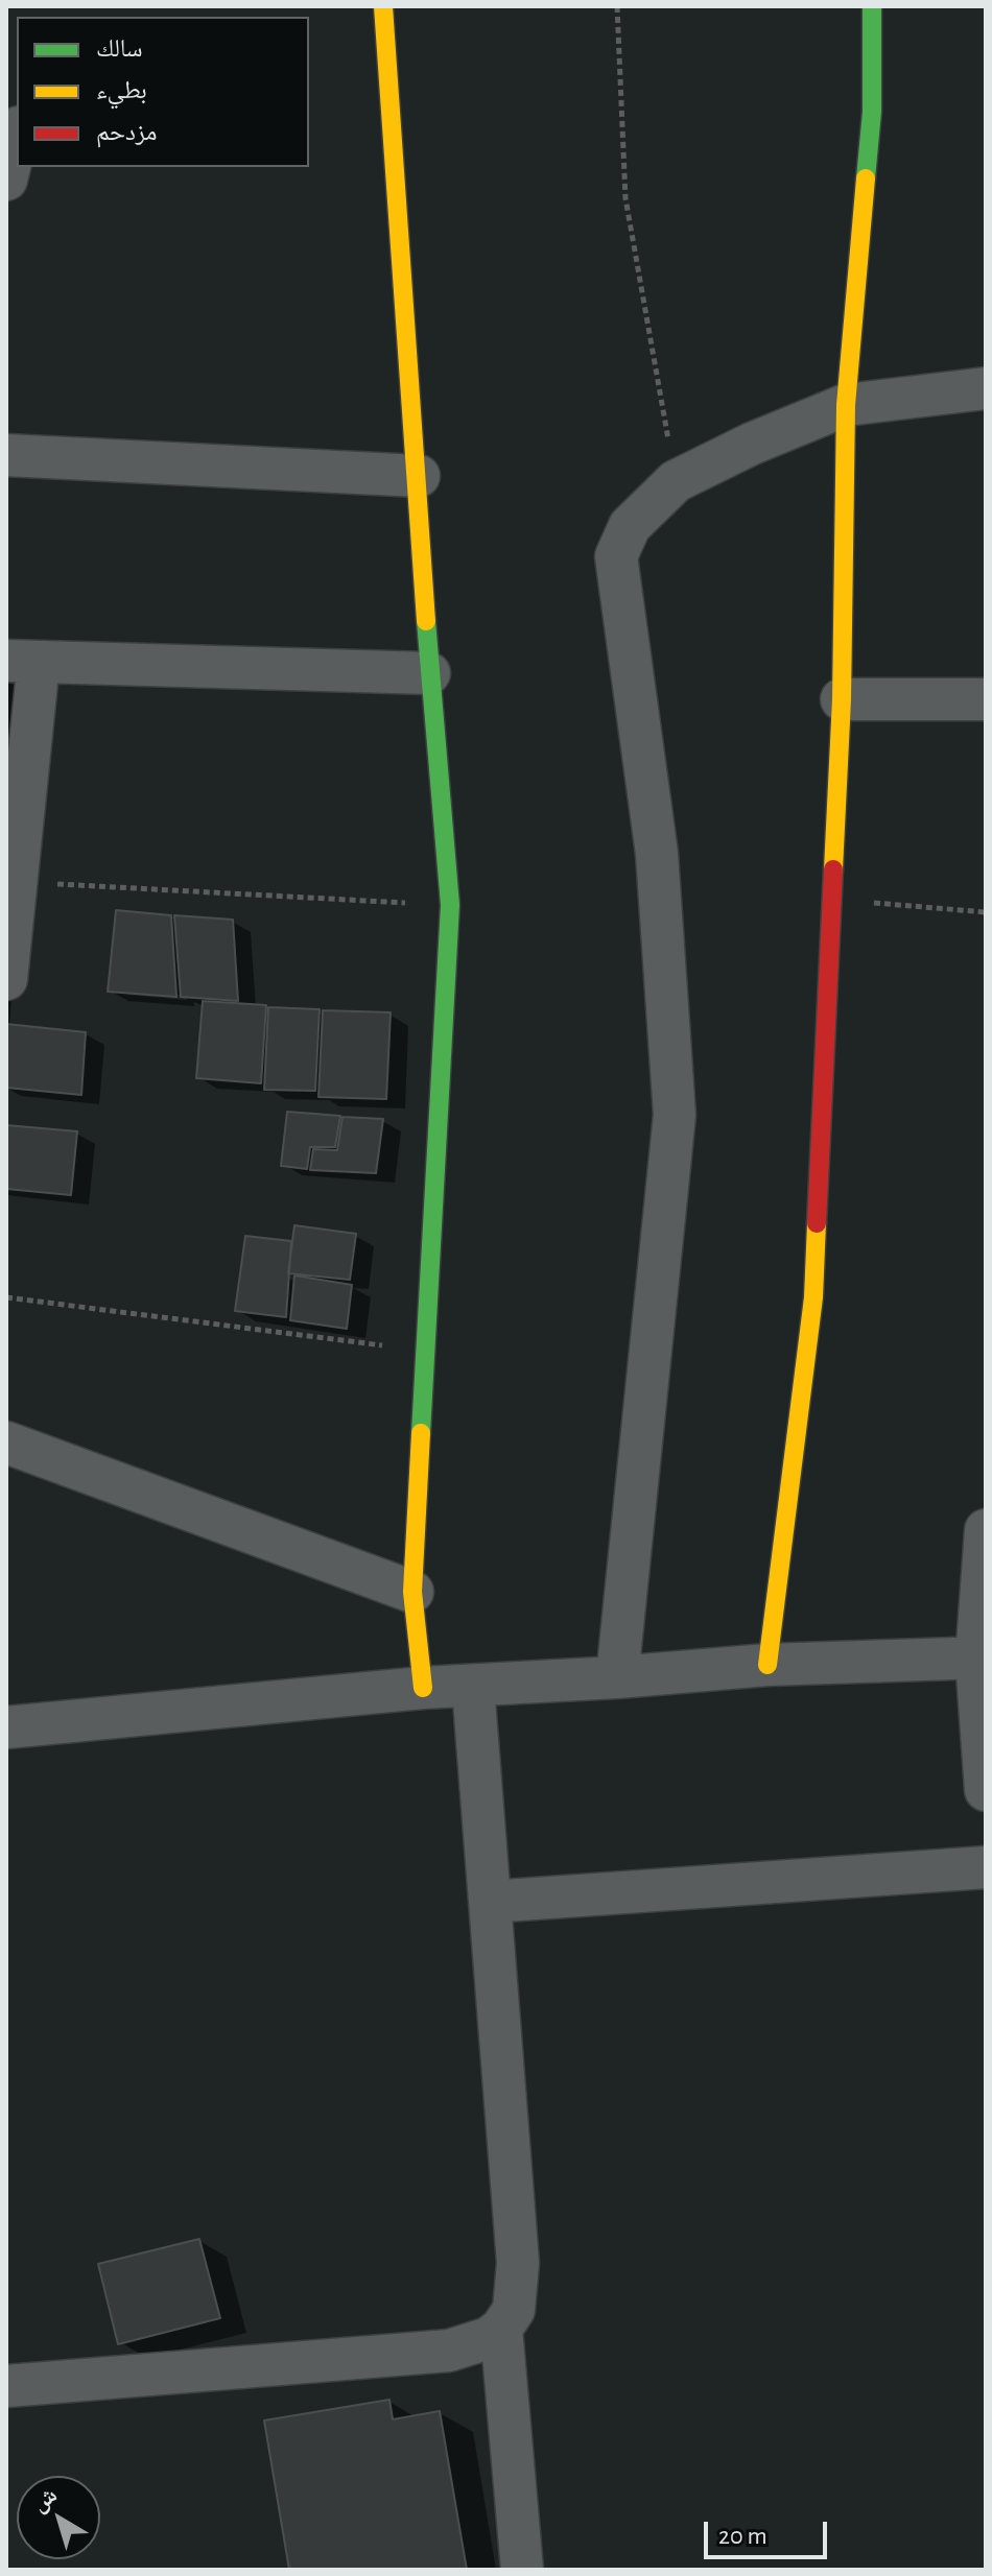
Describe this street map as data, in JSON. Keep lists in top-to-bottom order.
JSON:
{
  "legend": ["سالك", "بطيء", "مزدحم"],
  "scale_bar": "20 m",
  "north": "top left"
}
